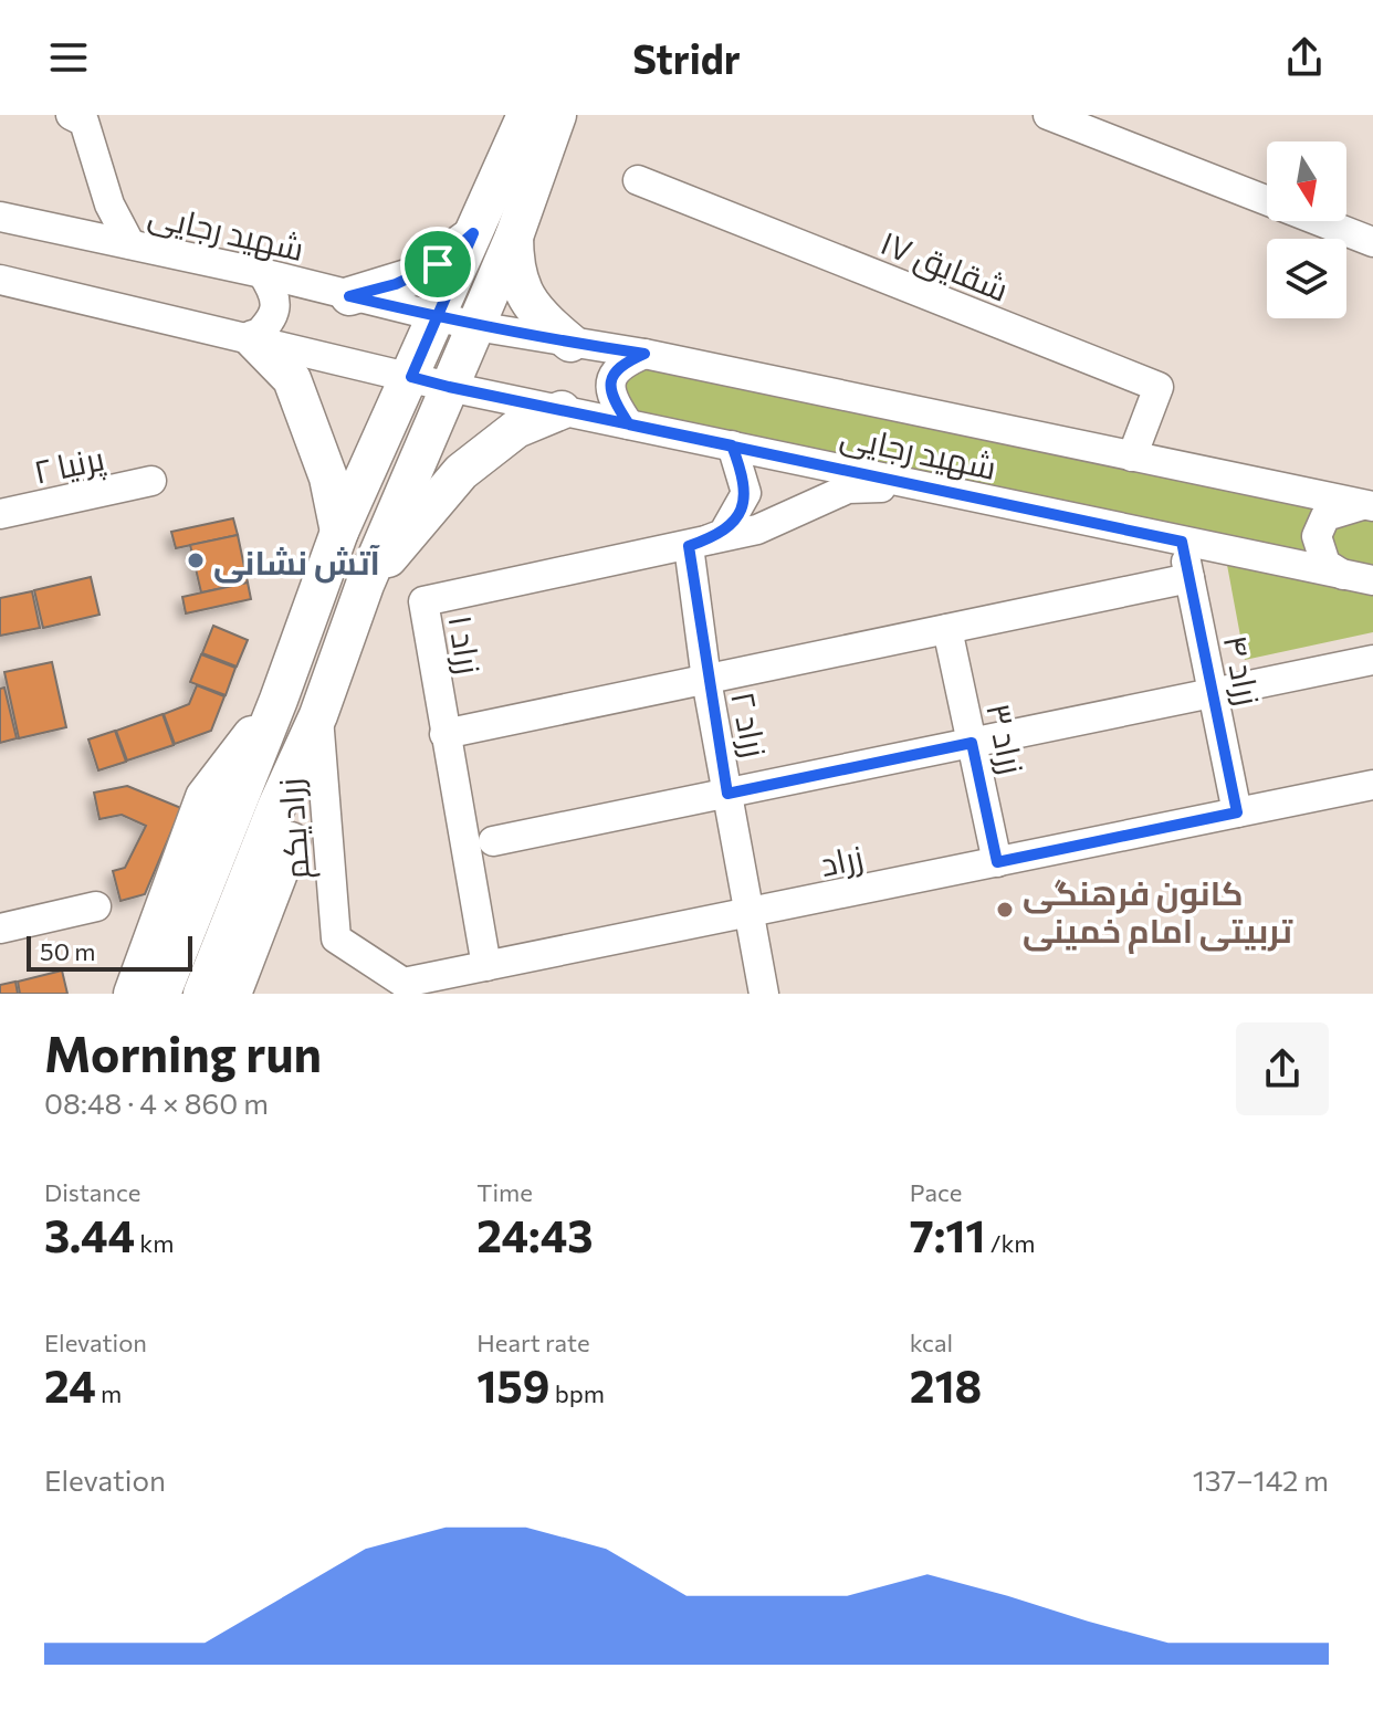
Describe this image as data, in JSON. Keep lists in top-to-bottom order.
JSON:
{
  "streets": {
    "street": [
      "شهید رجایی",
      "شقایق ۱۷",
      "پرنیا ۲",
      "زراد ۱",
      "زراد ۴",
      "زراد ۲",
      "زراد ۳",
      "زراد یکم",
      "زراد"
    ]
  },
  "crossings": [
    ["شهید رجایی", "شقایق ۱۷"],
    ["شهید رجایی", "زراد ۴"],
    ["زراد ۱", "زراد ۲"],
    ["زراد ۱", "زراد"],
    ["زراد ۴", "زراد"],
    ["زراد ۲", "زراد"],
    ["زراد ۳", "زراد"],
    ["زراد یکم", "زراد"]
  ],
  "places": ["آتش نشانی", "کانون فرهنگی تربیتی امام خمینی"],
  "scale_bar": "50 m",
  "north": "bottom",
  "page": {
    "header": "Stridr",
    "scale": "50 m",
    "heading": ["Morning run", "08:48 · 4 × 860 m"],
    "stats": [
      ["Distance", "3.44 km"],
      ["Time", "24:43"],
      ["Pace", "7:11 /km"],
      ["Elevation", "24 m"],
      ["Heart rate", "159 bpm"],
      ["kcal", "218"]
    ],
    "chart": ["Elevation", "137–142 m"]
  }
}
